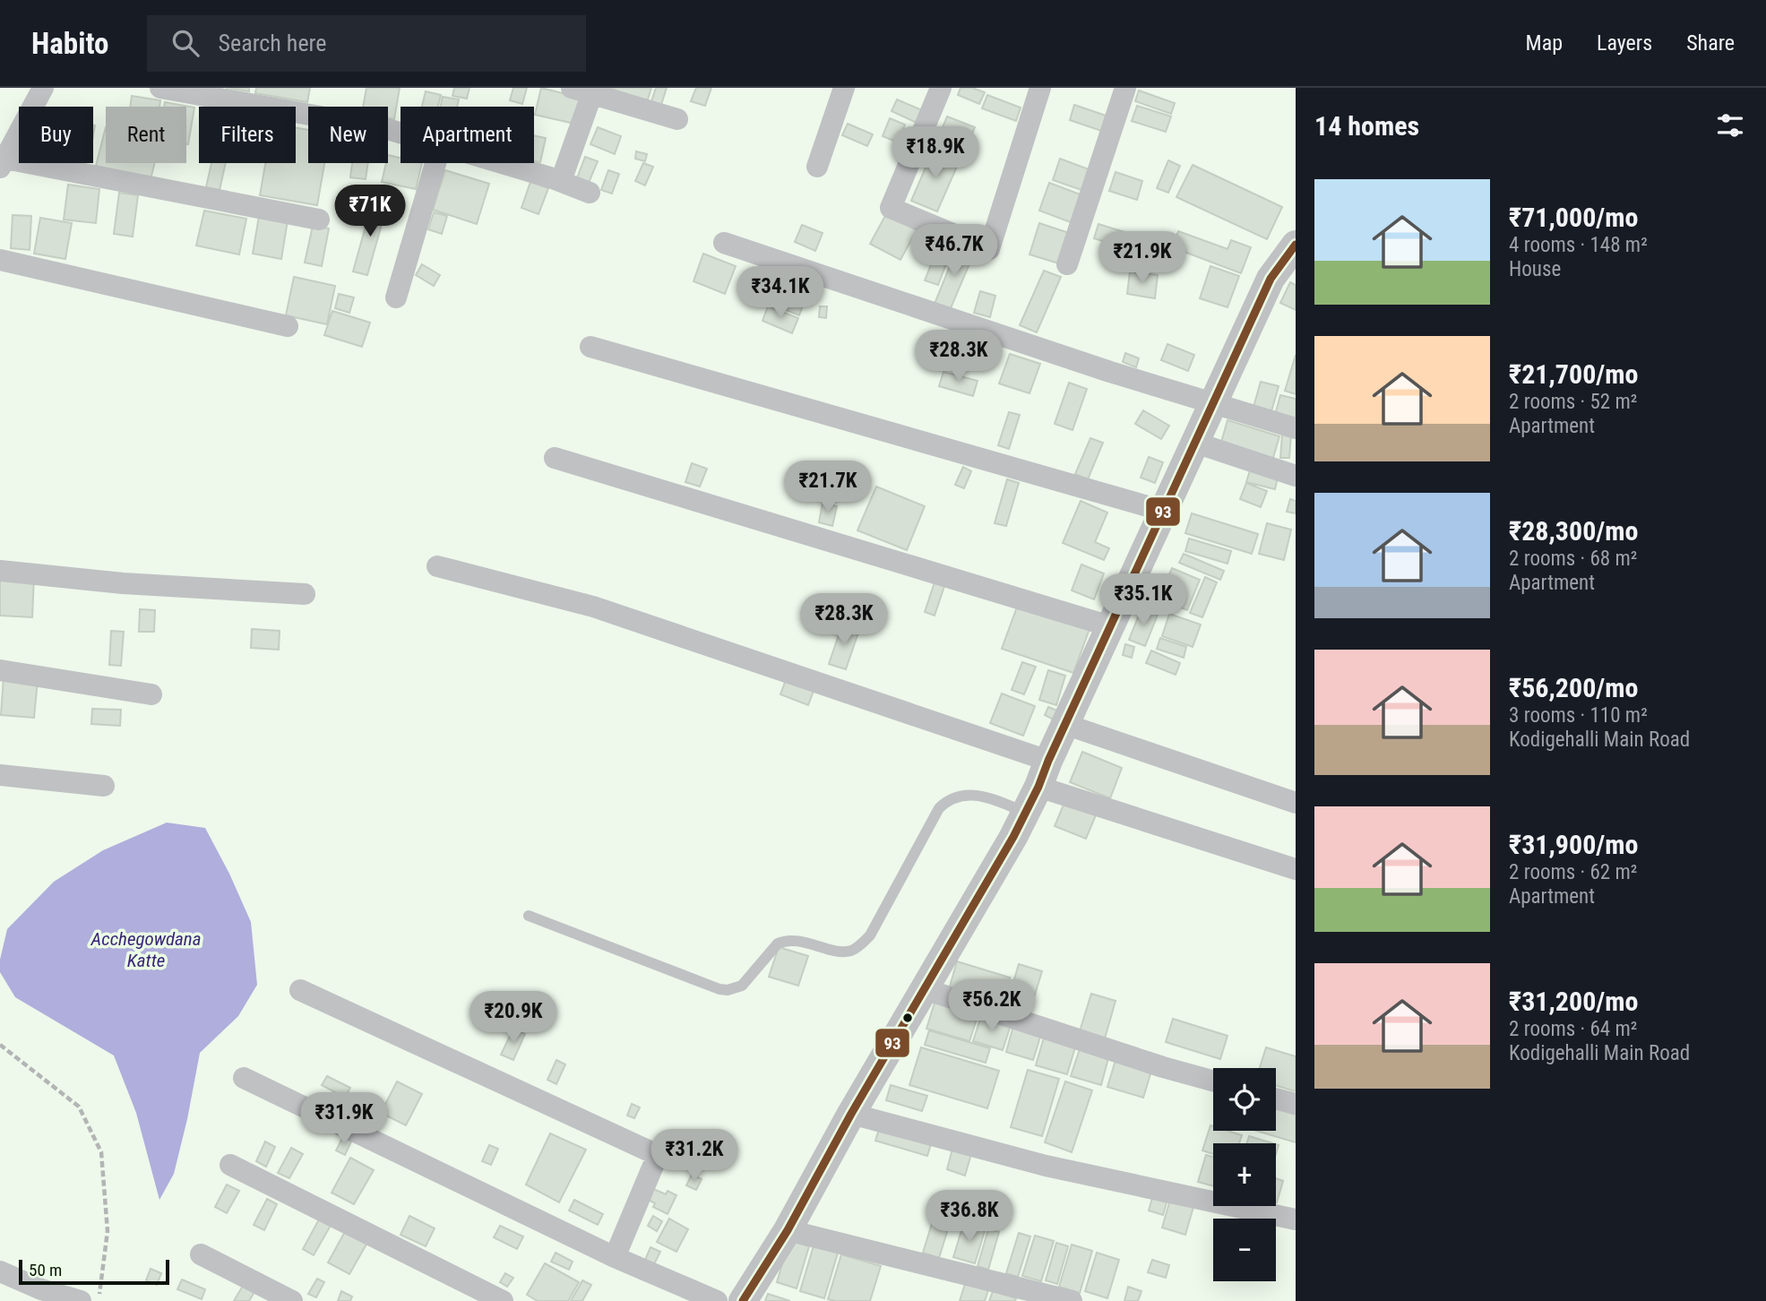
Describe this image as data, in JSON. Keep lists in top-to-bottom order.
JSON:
{
  "water": ["Acchegowdana Katte"],
  "lines": ["transit line 93"],
  "scale_bar": "50 m",
  "page": {
    "header": "Habito",
    "search": "Search here",
    "nav": ["Map", "Layers", "Share"],
    "heading": "14 homes",
    "chip": [
      "Buy",
      "Rent",
      "Filters",
      "New",
      "Apartment"
    ],
    "price": [
      "₹18.9K",
      "₹71K",
      "₹46.7K",
      "₹21.9K",
      "₹34.1K",
      "₹28.3K",
      "₹21.7K",
      "₹35.1K",
      "₹28.3K",
      "₹56.2K",
      "₹20.9K",
      "₹31.9K",
      "₹31.2K",
      "₹36.8K"
    ],
    "list": [
      {
        "name": "₹71,000/mo",
        "note": "4 rooms · 148 m² · House"
      },
      {
        "name": "₹21,700/mo",
        "note": "2 rooms · 52 m² · Apartment"
      },
      {
        "name": "₹28,300/mo",
        "note": "2 rooms · 68 m² · Apartment"
      },
      {
        "name": "₹56,200/mo",
        "note": "3 rooms · 110 m² · Kodigehalli Main Road"
      },
      {
        "name": "₹31,900/mo",
        "note": "2 rooms · 62 m² · Apartment"
      },
      {
        "name": "₹31,200/mo",
        "note": "2 rooms · 64 m² · Kodigehalli Main Road"
      }
    ],
    "map_buttons": ["+", "−"],
    "scale": "50 m"
  }
}
